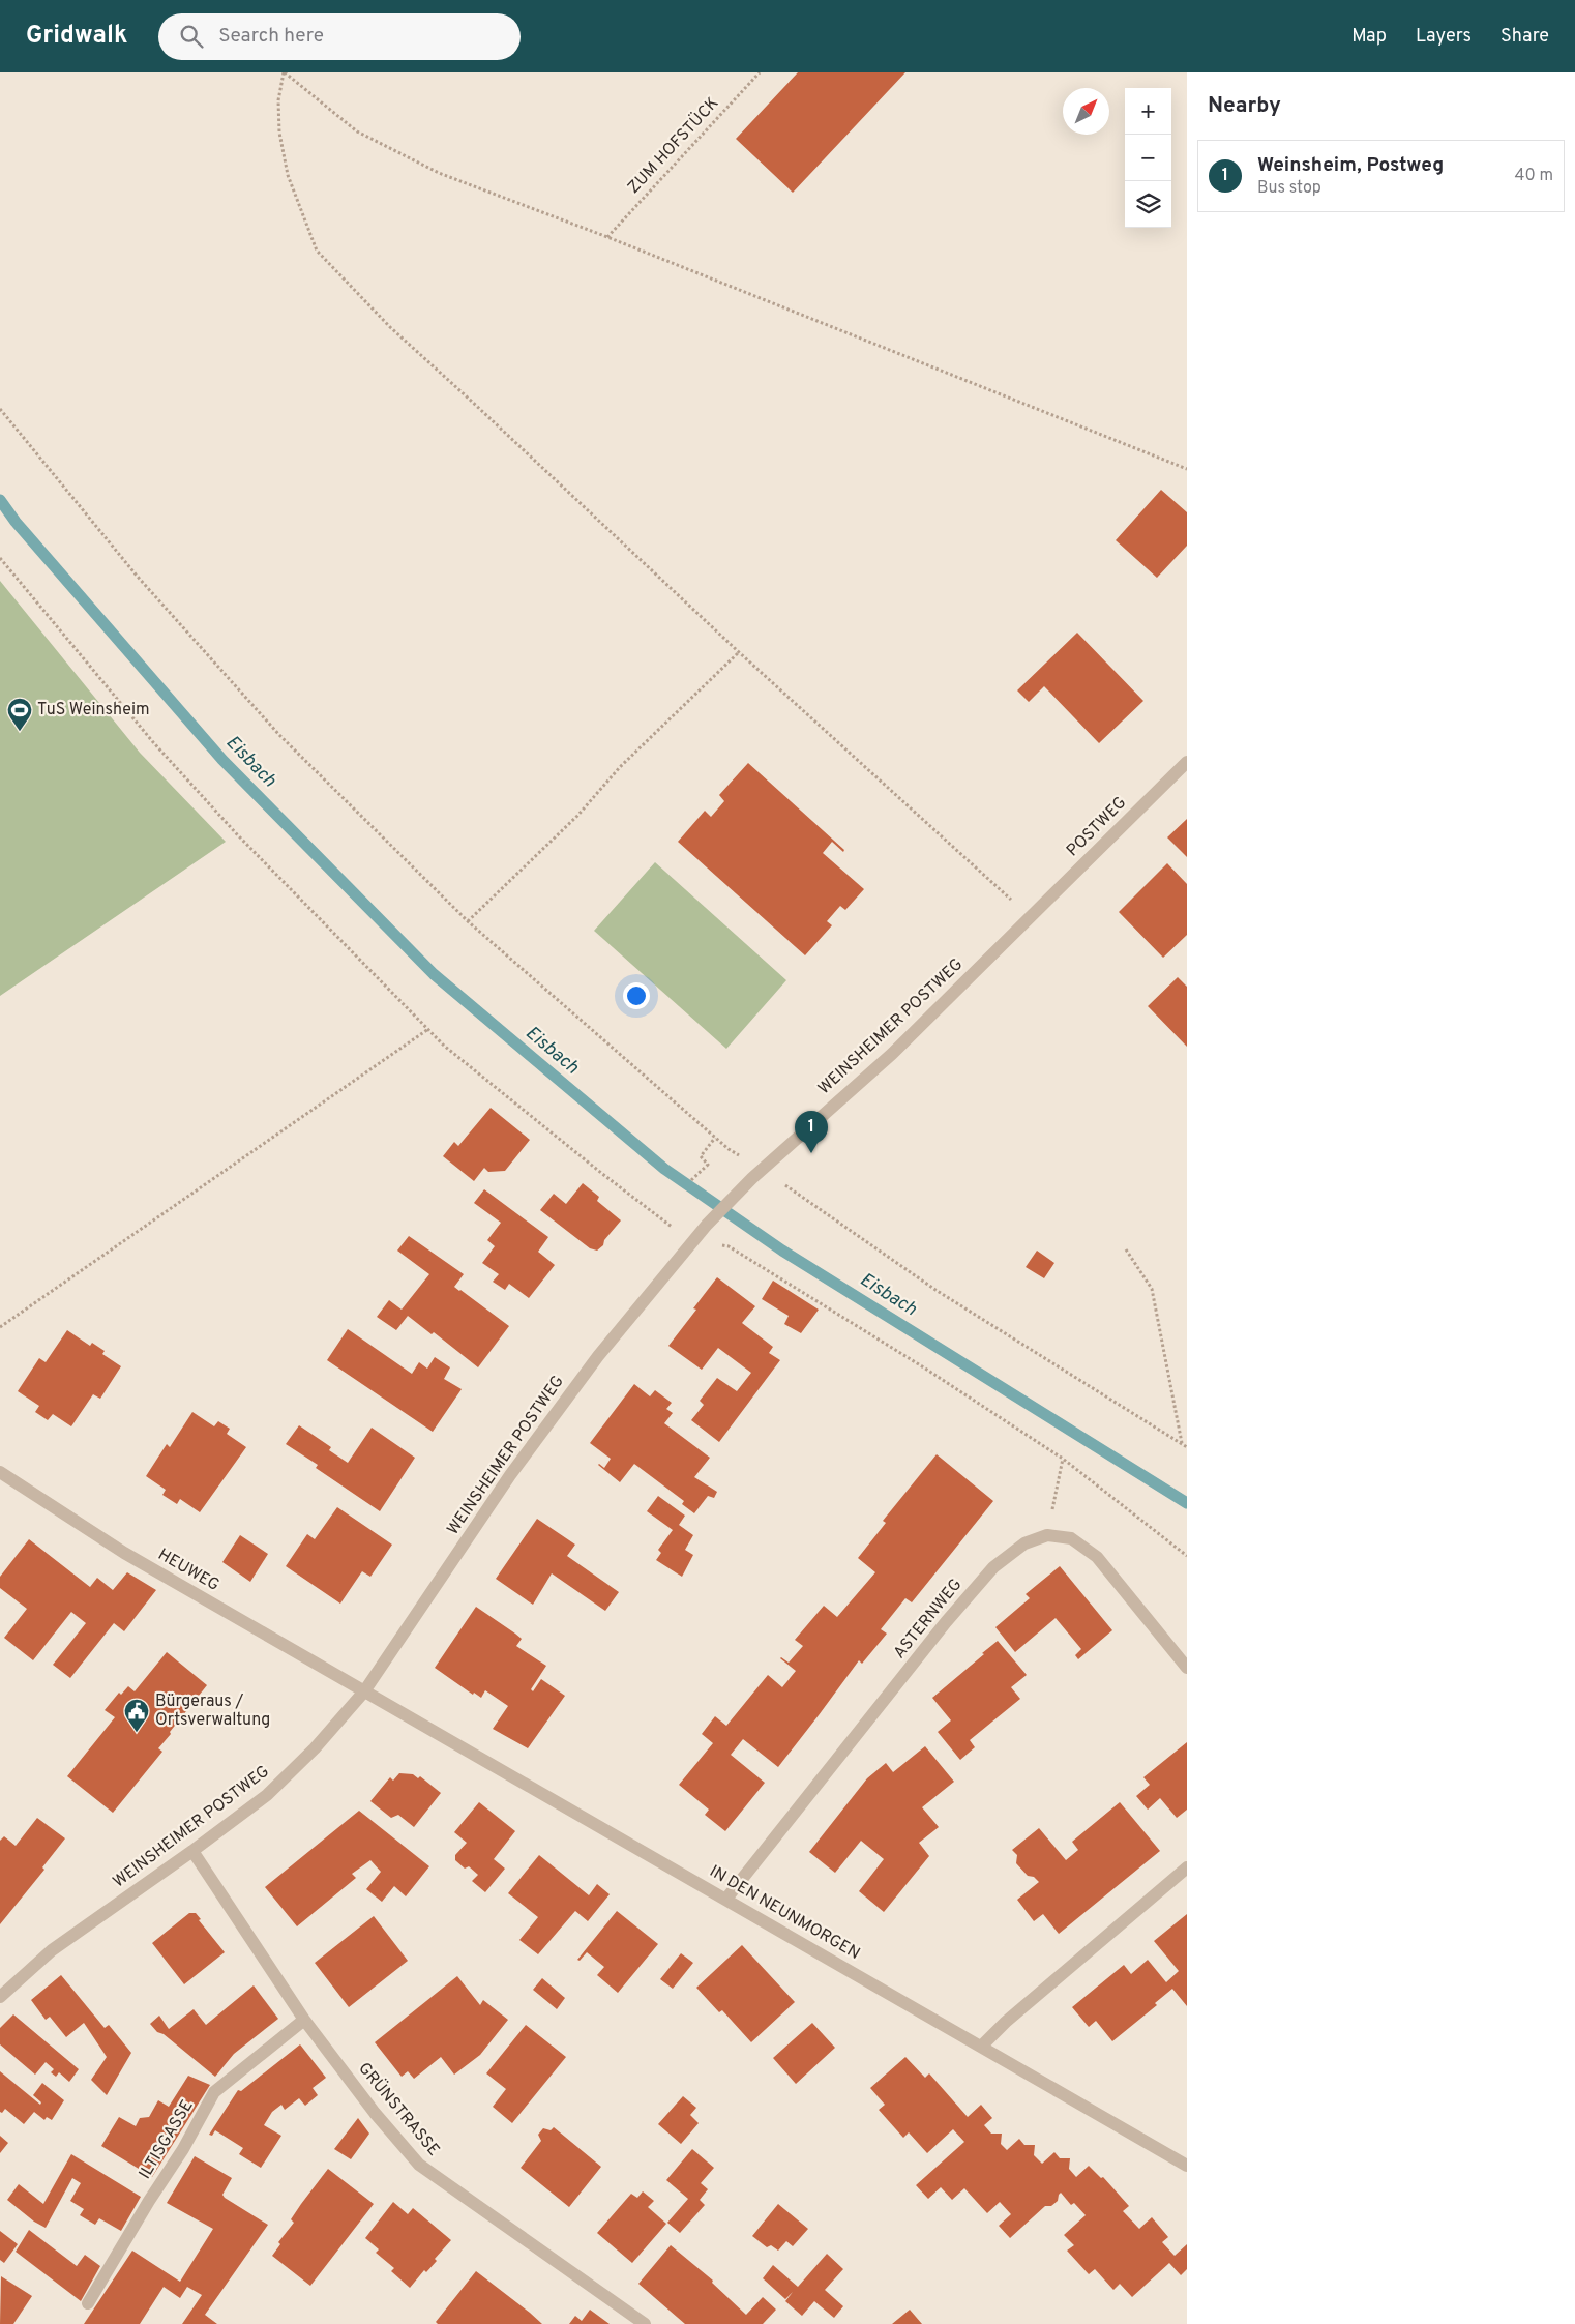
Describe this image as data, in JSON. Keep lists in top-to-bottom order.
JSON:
{
  "streets": {
    "street": [
      "POSTWEG",
      "WEINSHEIMER POSTWEG",
      "HEUWEG",
      "ASTERNWEG",
      "IN DEN NEUNMORGEN",
      "GRÜNSTRASSE",
      "ILTISGASSE"
    ],
    "path": ["ZUM HOFSTÜCK"]
  },
  "crossings": [
    ["POSTWEG", "WEINSHEIMER POSTWEG"],
    ["WEINSHEIMER POSTWEG", "HEUWEG"],
    ["WEINSHEIMER POSTWEG", "IN DEN NEUNMORGEN"],
    ["WEINSHEIMER POSTWEG", "GRÜNSTRASSE"],
    ["HEUWEG", "IN DEN NEUNMORGEN"],
    ["ASTERNWEG", "IN DEN NEUNMORGEN"],
    ["GRÜNSTRASSE", "ILTISGASSE"]
  ],
  "water": ["Eisbach"],
  "places": {
    "sports": ["TuS Weinsheim"],
    "public building": ["Bürgeraus / Ortsverwaltung"]
  },
  "north": "top right",
  "page": {
    "header": "Gridwalk",
    "search": "Search here",
    "nav": ["Map", "Layers", "Share"],
    "heading": "Nearby",
    "map_buttons": ["+", "−"],
    "list": [
      {
        "mark": "1",
        "name": "Weinsheim, Postweg",
        "note": "Bus stop",
        "value": "40 m"
      }
    ],
    "pins": "1"
  }
}
